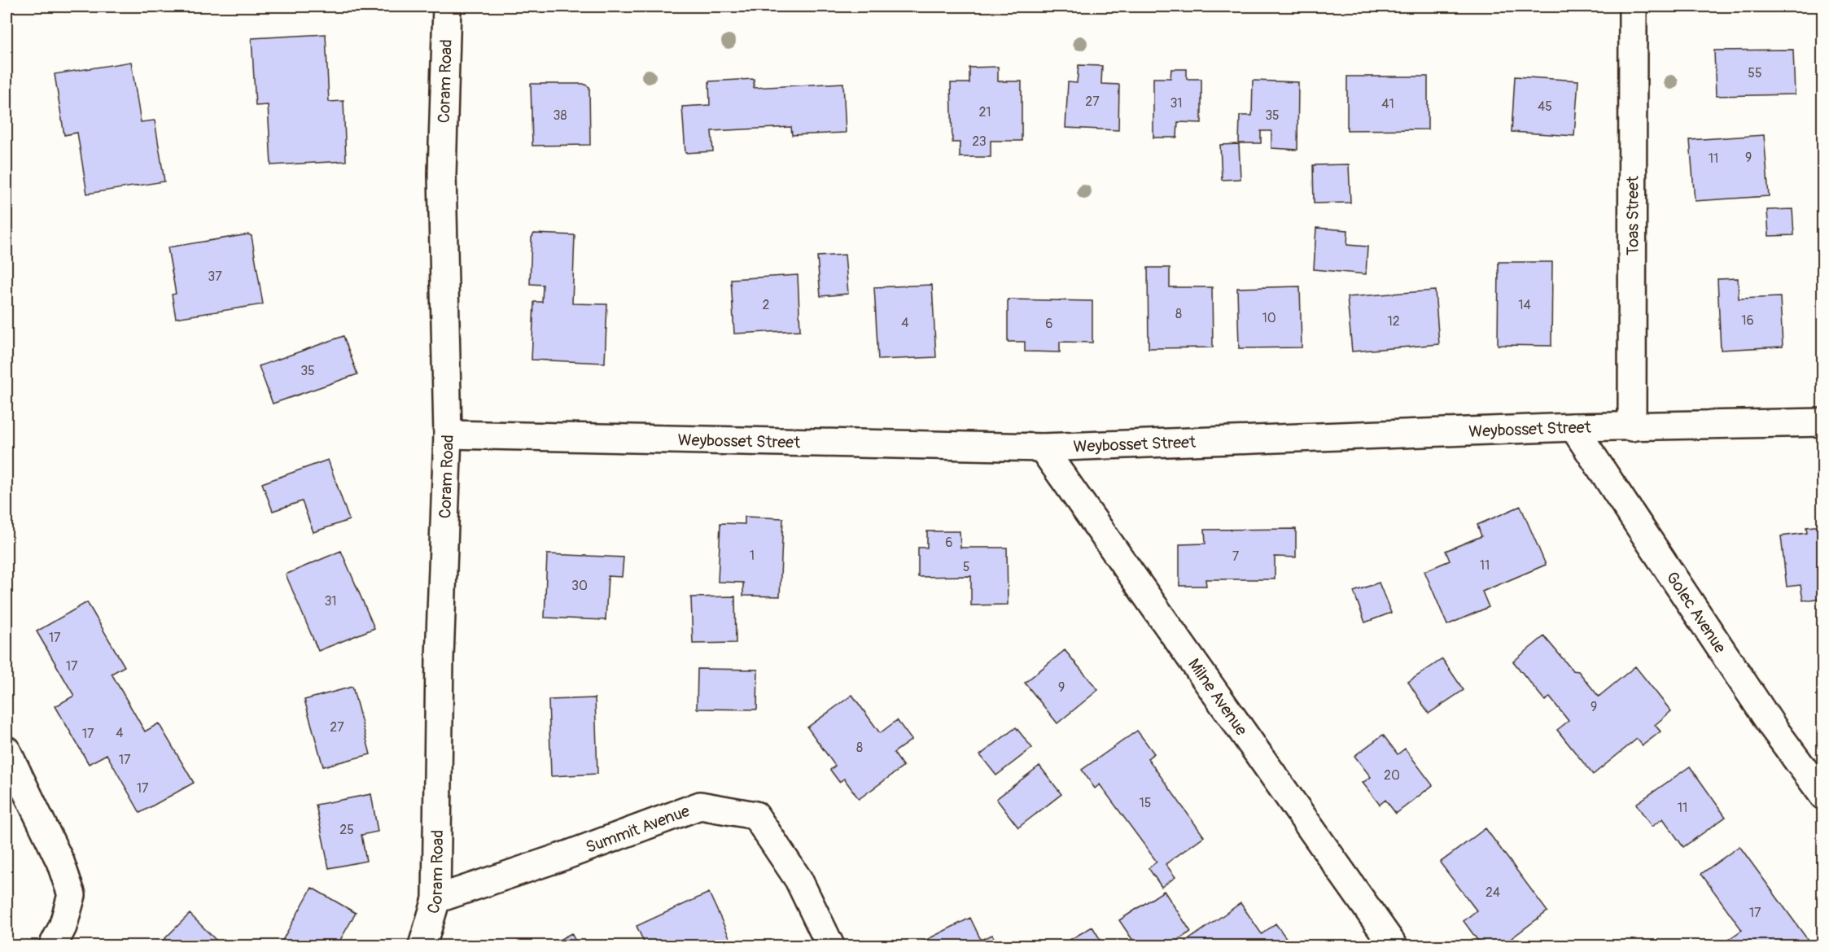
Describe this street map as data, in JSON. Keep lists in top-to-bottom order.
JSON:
{
  "streets": {
    "street": [
      "Coram Road",
      "Toas Street",
      "Weybosset Street",
      "Golec Avenue",
      "Milne Avenue",
      "Summit Avenue"
    ]
  },
  "crossings": [
    ["Coram Road", "Weybosset Street"],
    ["Coram Road", "Summit Avenue"],
    ["Toas Street", "Weybosset Street"],
    ["Weybosset Street", "Golec Avenue"],
    ["Weybosset Street", "Milne Avenue"]
  ],
  "house_numbers": [
    "55",
    "27",
    "31",
    "41",
    "45",
    "21",
    "38",
    "35",
    "23",
    "9",
    "11",
    "37",
    "2",
    "14",
    "8",
    "10",
    "16",
    "12",
    "4",
    "6",
    "35",
    "6",
    "1",
    "7",
    "11",
    "5",
    "30",
    "31",
    "17",
    "17",
    "9",
    "9",
    "27",
    "4",
    "17",
    "8",
    "17",
    "20",
    "17",
    "15",
    "11",
    "25",
    "24",
    "17"
  ]
}
